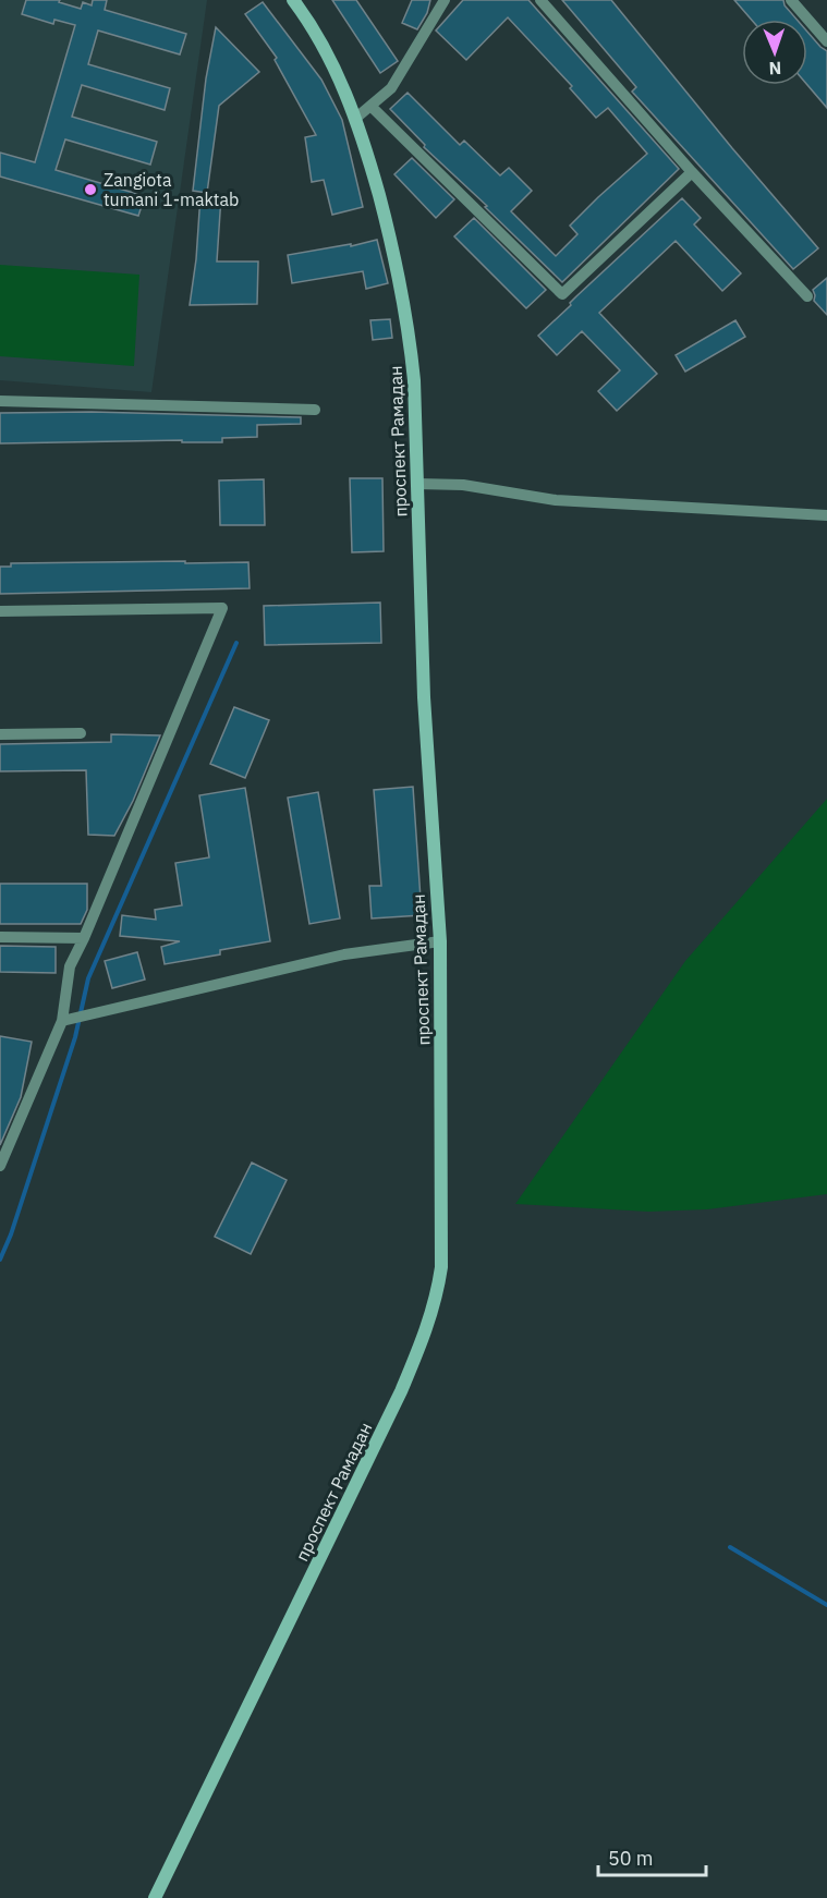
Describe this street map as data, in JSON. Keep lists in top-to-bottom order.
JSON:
{
  "streets": {
    "main road": ["проспект Рамадан"]
  },
  "places": ["Zangiota tumani 1-maktab"],
  "scale_bar": "50 m",
  "north": "bottom"
}
